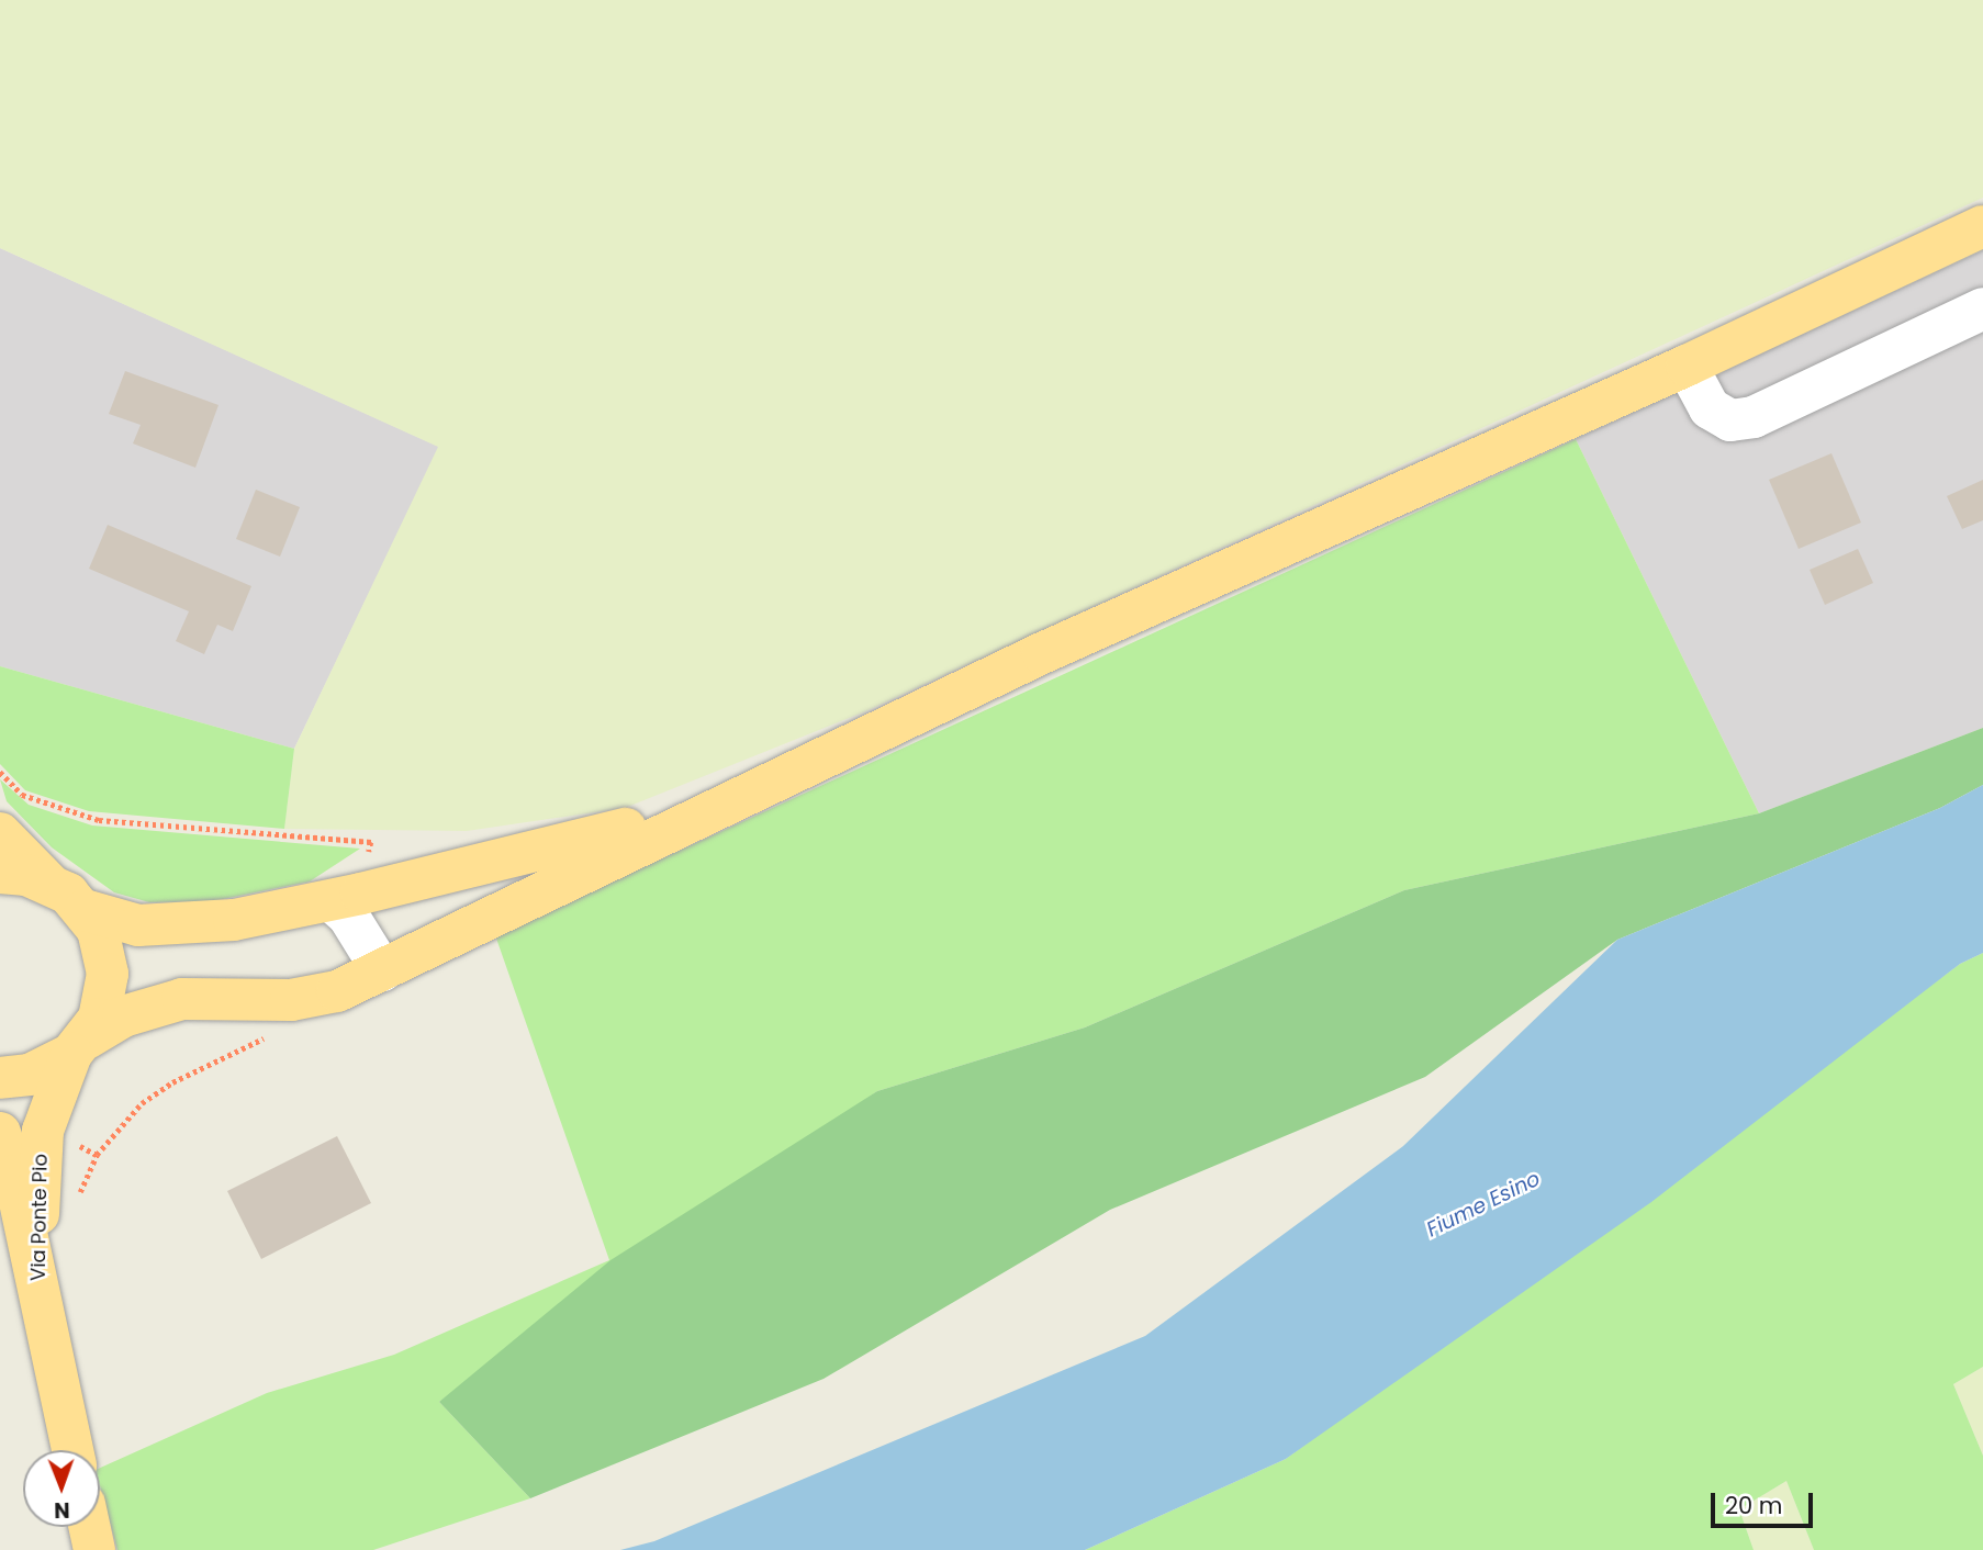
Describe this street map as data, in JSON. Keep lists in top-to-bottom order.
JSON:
{
  "streets": {
    "main road": ["Via Ponte Pio"]
  },
  "water": ["Fiume Esino"],
  "scale_bar": "20 m",
  "north": "bottom"
}
